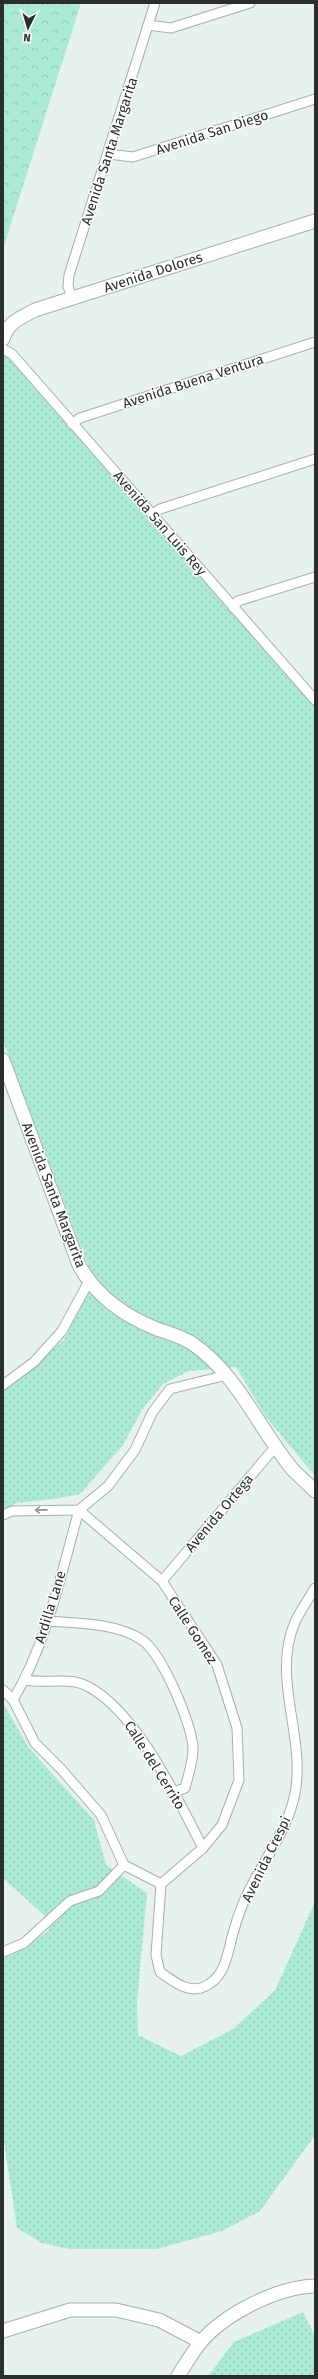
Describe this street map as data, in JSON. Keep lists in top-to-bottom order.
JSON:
{
  "streets": {
    "street": [
      "Avenida San Diego",
      "Avenida Santa Margarita",
      "Avenida Dolores",
      "Avenida Buena Ventura",
      "Avenida San Luis Rey",
      "Avenida Ortega",
      "Ardilla Lane",
      "Calle Gomez",
      "Calle del Cerrito",
      "Avenida Crespi"
    ]
  },
  "crossings": [
    ["Avenida San Diego", "Avenida Santa Margarita"],
    ["Avenida Santa Margarita", "Avenida Dolores"],
    ["Avenida Santa Margarita", "Avenida Ortega"],
    ["Avenida Buena Ventura", "Avenida San Luis Rey"],
    ["Avenida Ortega", "Calle Gomez"],
    ["Ardilla Lane", "Calle Gomez"],
    ["Ardilla Lane", "Calle del Cerrito"],
    ["Calle Gomez", "Calle del Cerrito"],
    ["Calle Gomez", "Avenida Crespi"]
  ],
  "north": "bottom"
}
